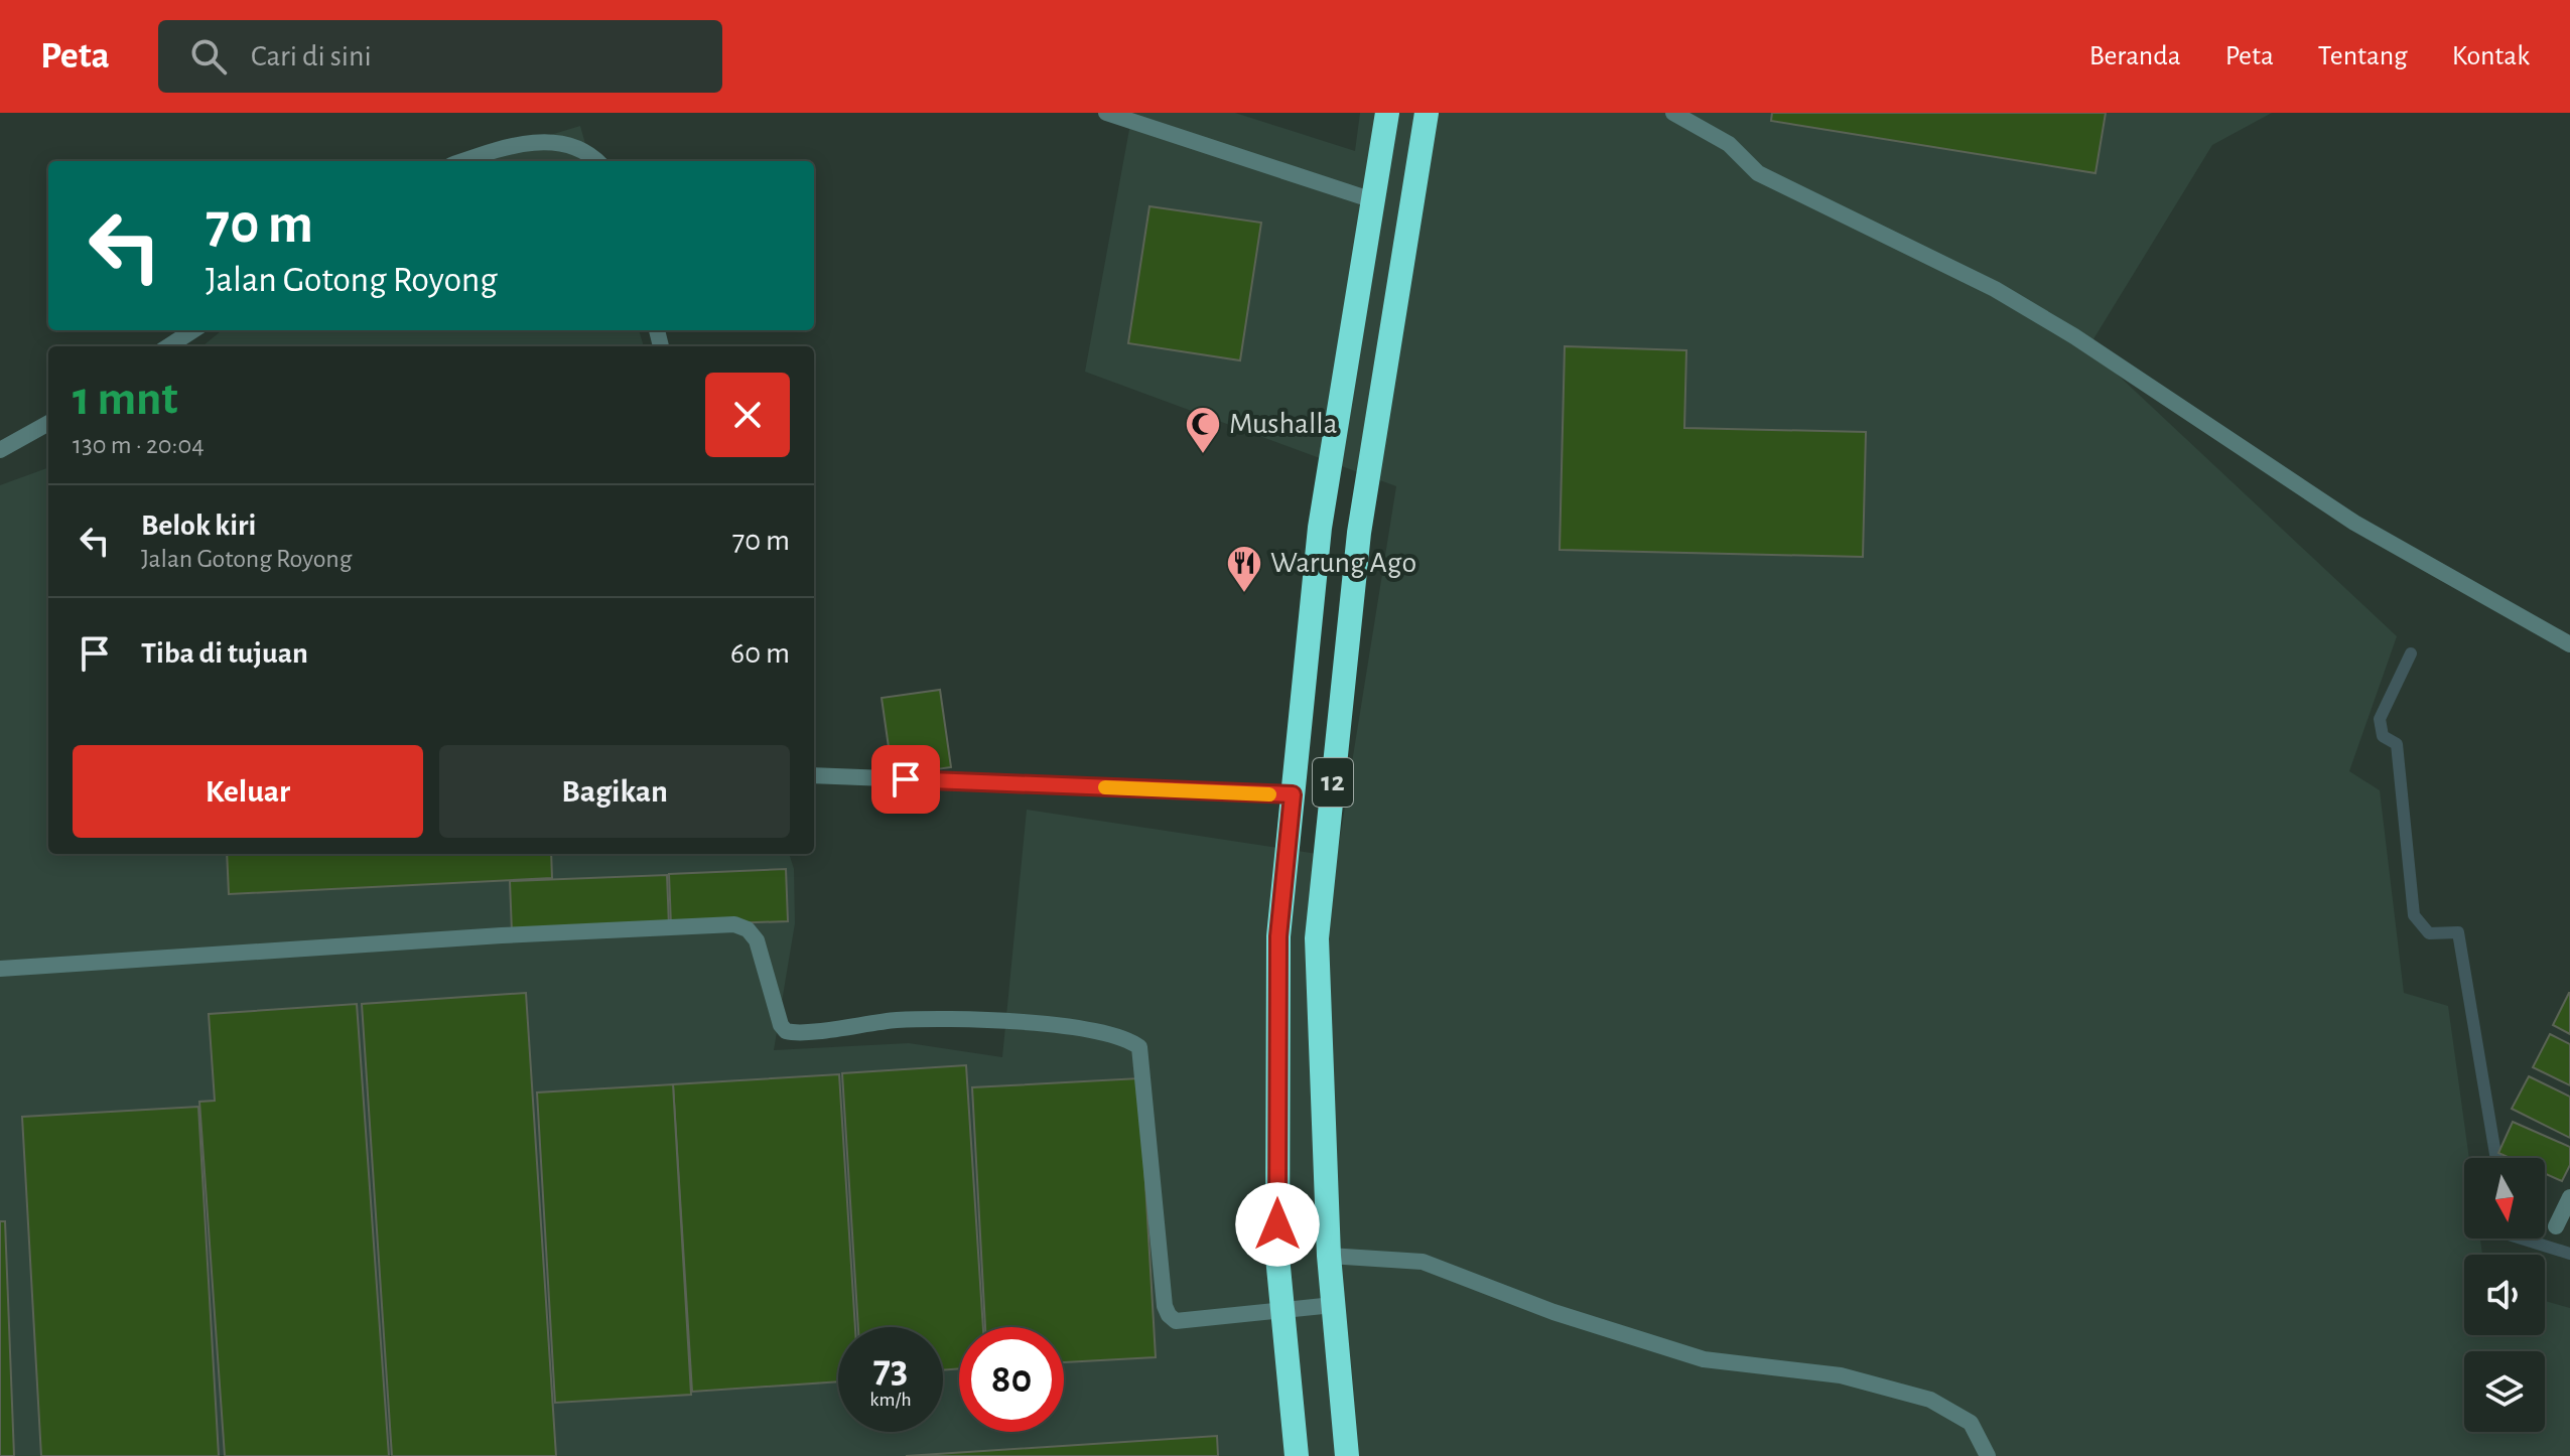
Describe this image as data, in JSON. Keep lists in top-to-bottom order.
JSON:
{
  "streets": {
    "highway": ["12"]
  },
  "places": {
    "mosque": ["Mushalla"],
    "restaurant": ["Warung Ago"]
  },
  "north": "bottom",
  "page": {
    "header": "Peta",
    "search": "Cari di sini",
    "nav": [
      "Beranda",
      "Peta",
      "Tentang",
      "Kontak"
    ],
    "turn": ["70 m", "Jalan Gotong Royong"],
    "heading": ["1 mnt", "130 m · 20:04"],
    "list": [
      {
        "name": "Belok kiri",
        "note": "Jalan Gotong Royong",
        "value": "70 m"
      },
      {
        "name": "Tiba di tujuan",
        "value": "60 m"
      }
    ],
    "buttons": ["Keluar", "Bagikan"],
    "speed": "73 km/h",
    "limit": "80"
  }
}
